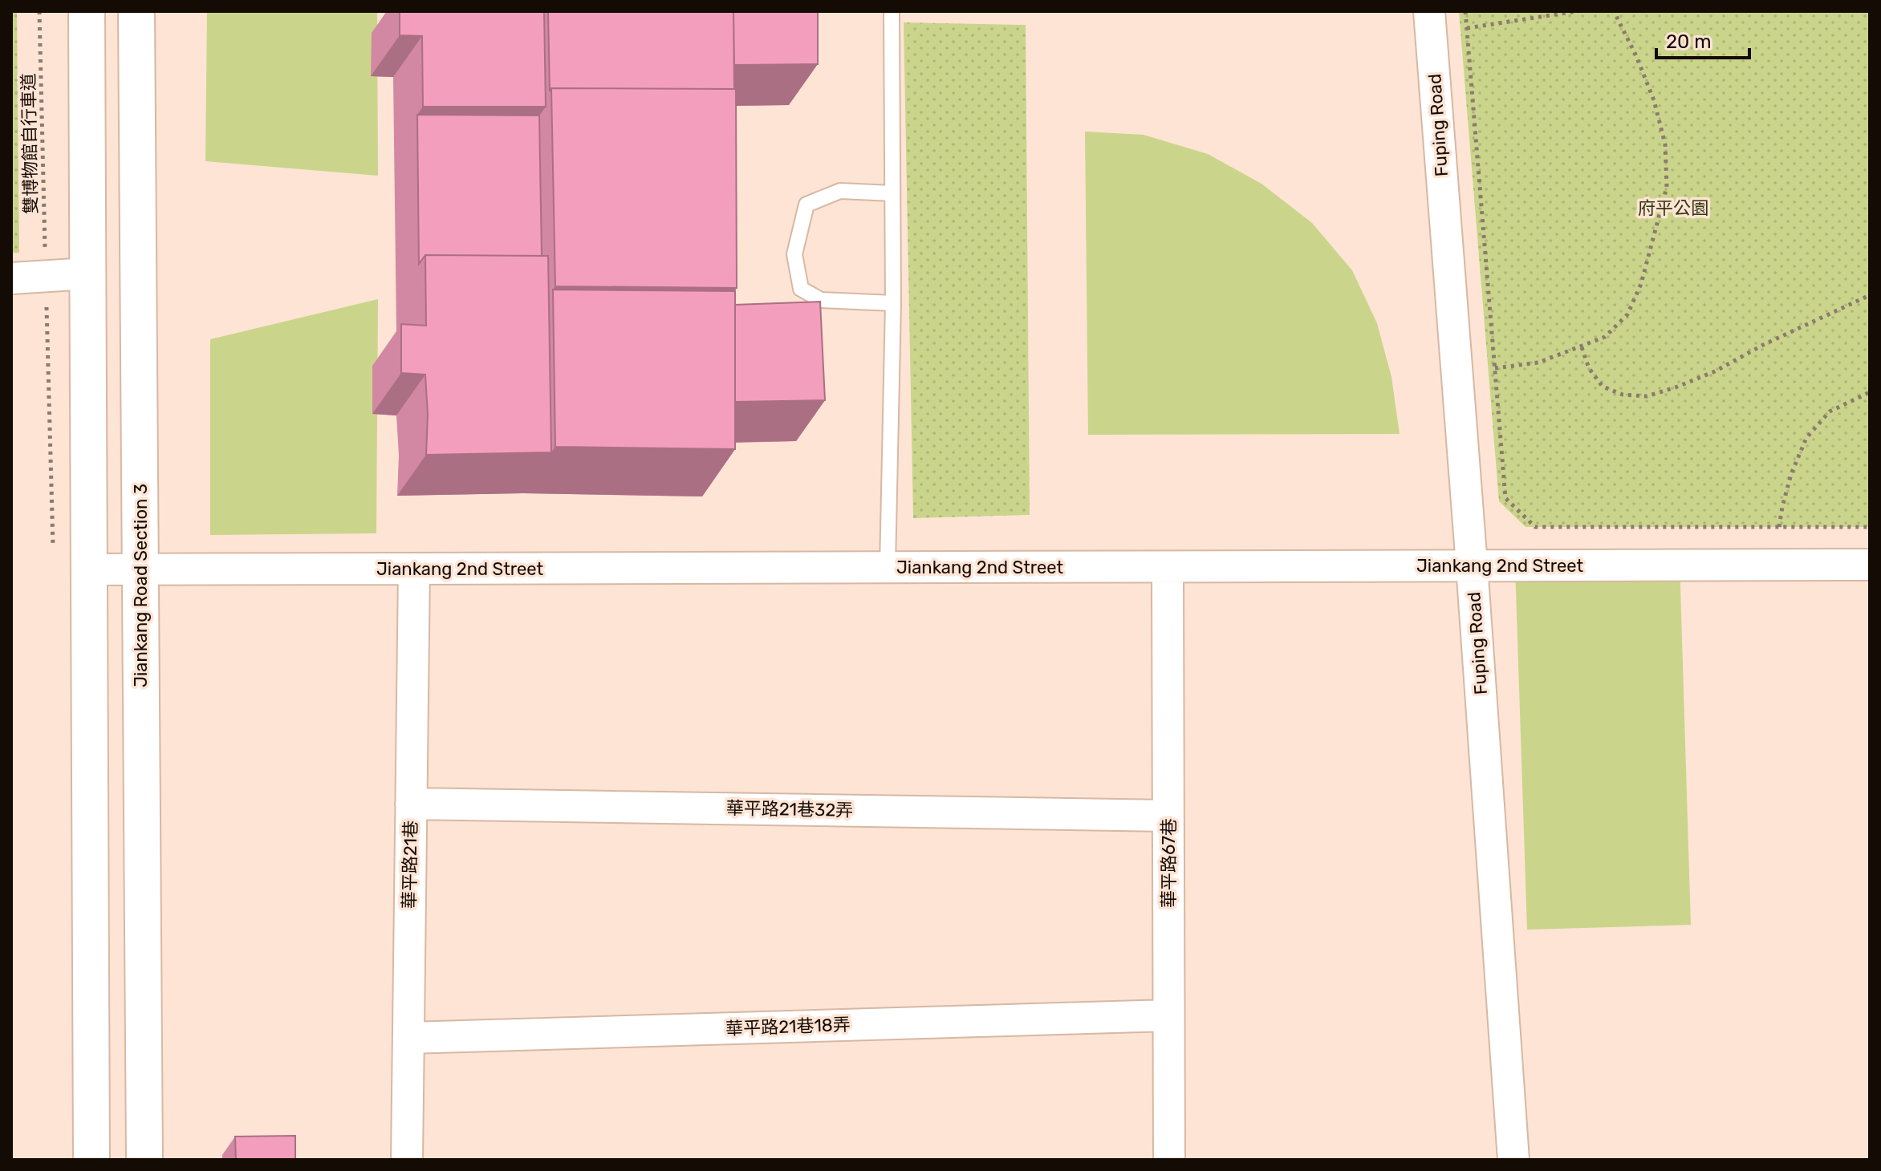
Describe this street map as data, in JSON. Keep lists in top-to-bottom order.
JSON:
{
  "streets": {
    "street": [
      "Fuping Road",
      "Jiankang 2nd Street",
      "Jiankang Road Section 3",
      "華平路21巷32弄",
      "華平路67巷",
      "華平路21巷",
      "華平路21巷18弄"
    ],
    "path": ["雙博物館自行車道"]
  },
  "crossings": [
    ["Fuping Road", "Jiankang 2nd Street"],
    ["Jiankang 2nd Street", "Jiankang Road Section 3"],
    ["Jiankang 2nd Street", "華平路67巷"],
    ["Jiankang 2nd Street", "華平路21巷"],
    ["華平路21巷32弄", "華平路67巷"],
    ["華平路21巷32弄", "華平路21巷"],
    ["華平路67巷", "華平路21巷18弄"],
    ["華平路21巷", "華平路21巷18弄"]
  ],
  "parks": ["府平公園"],
  "scale_bar": "20 m"
}
